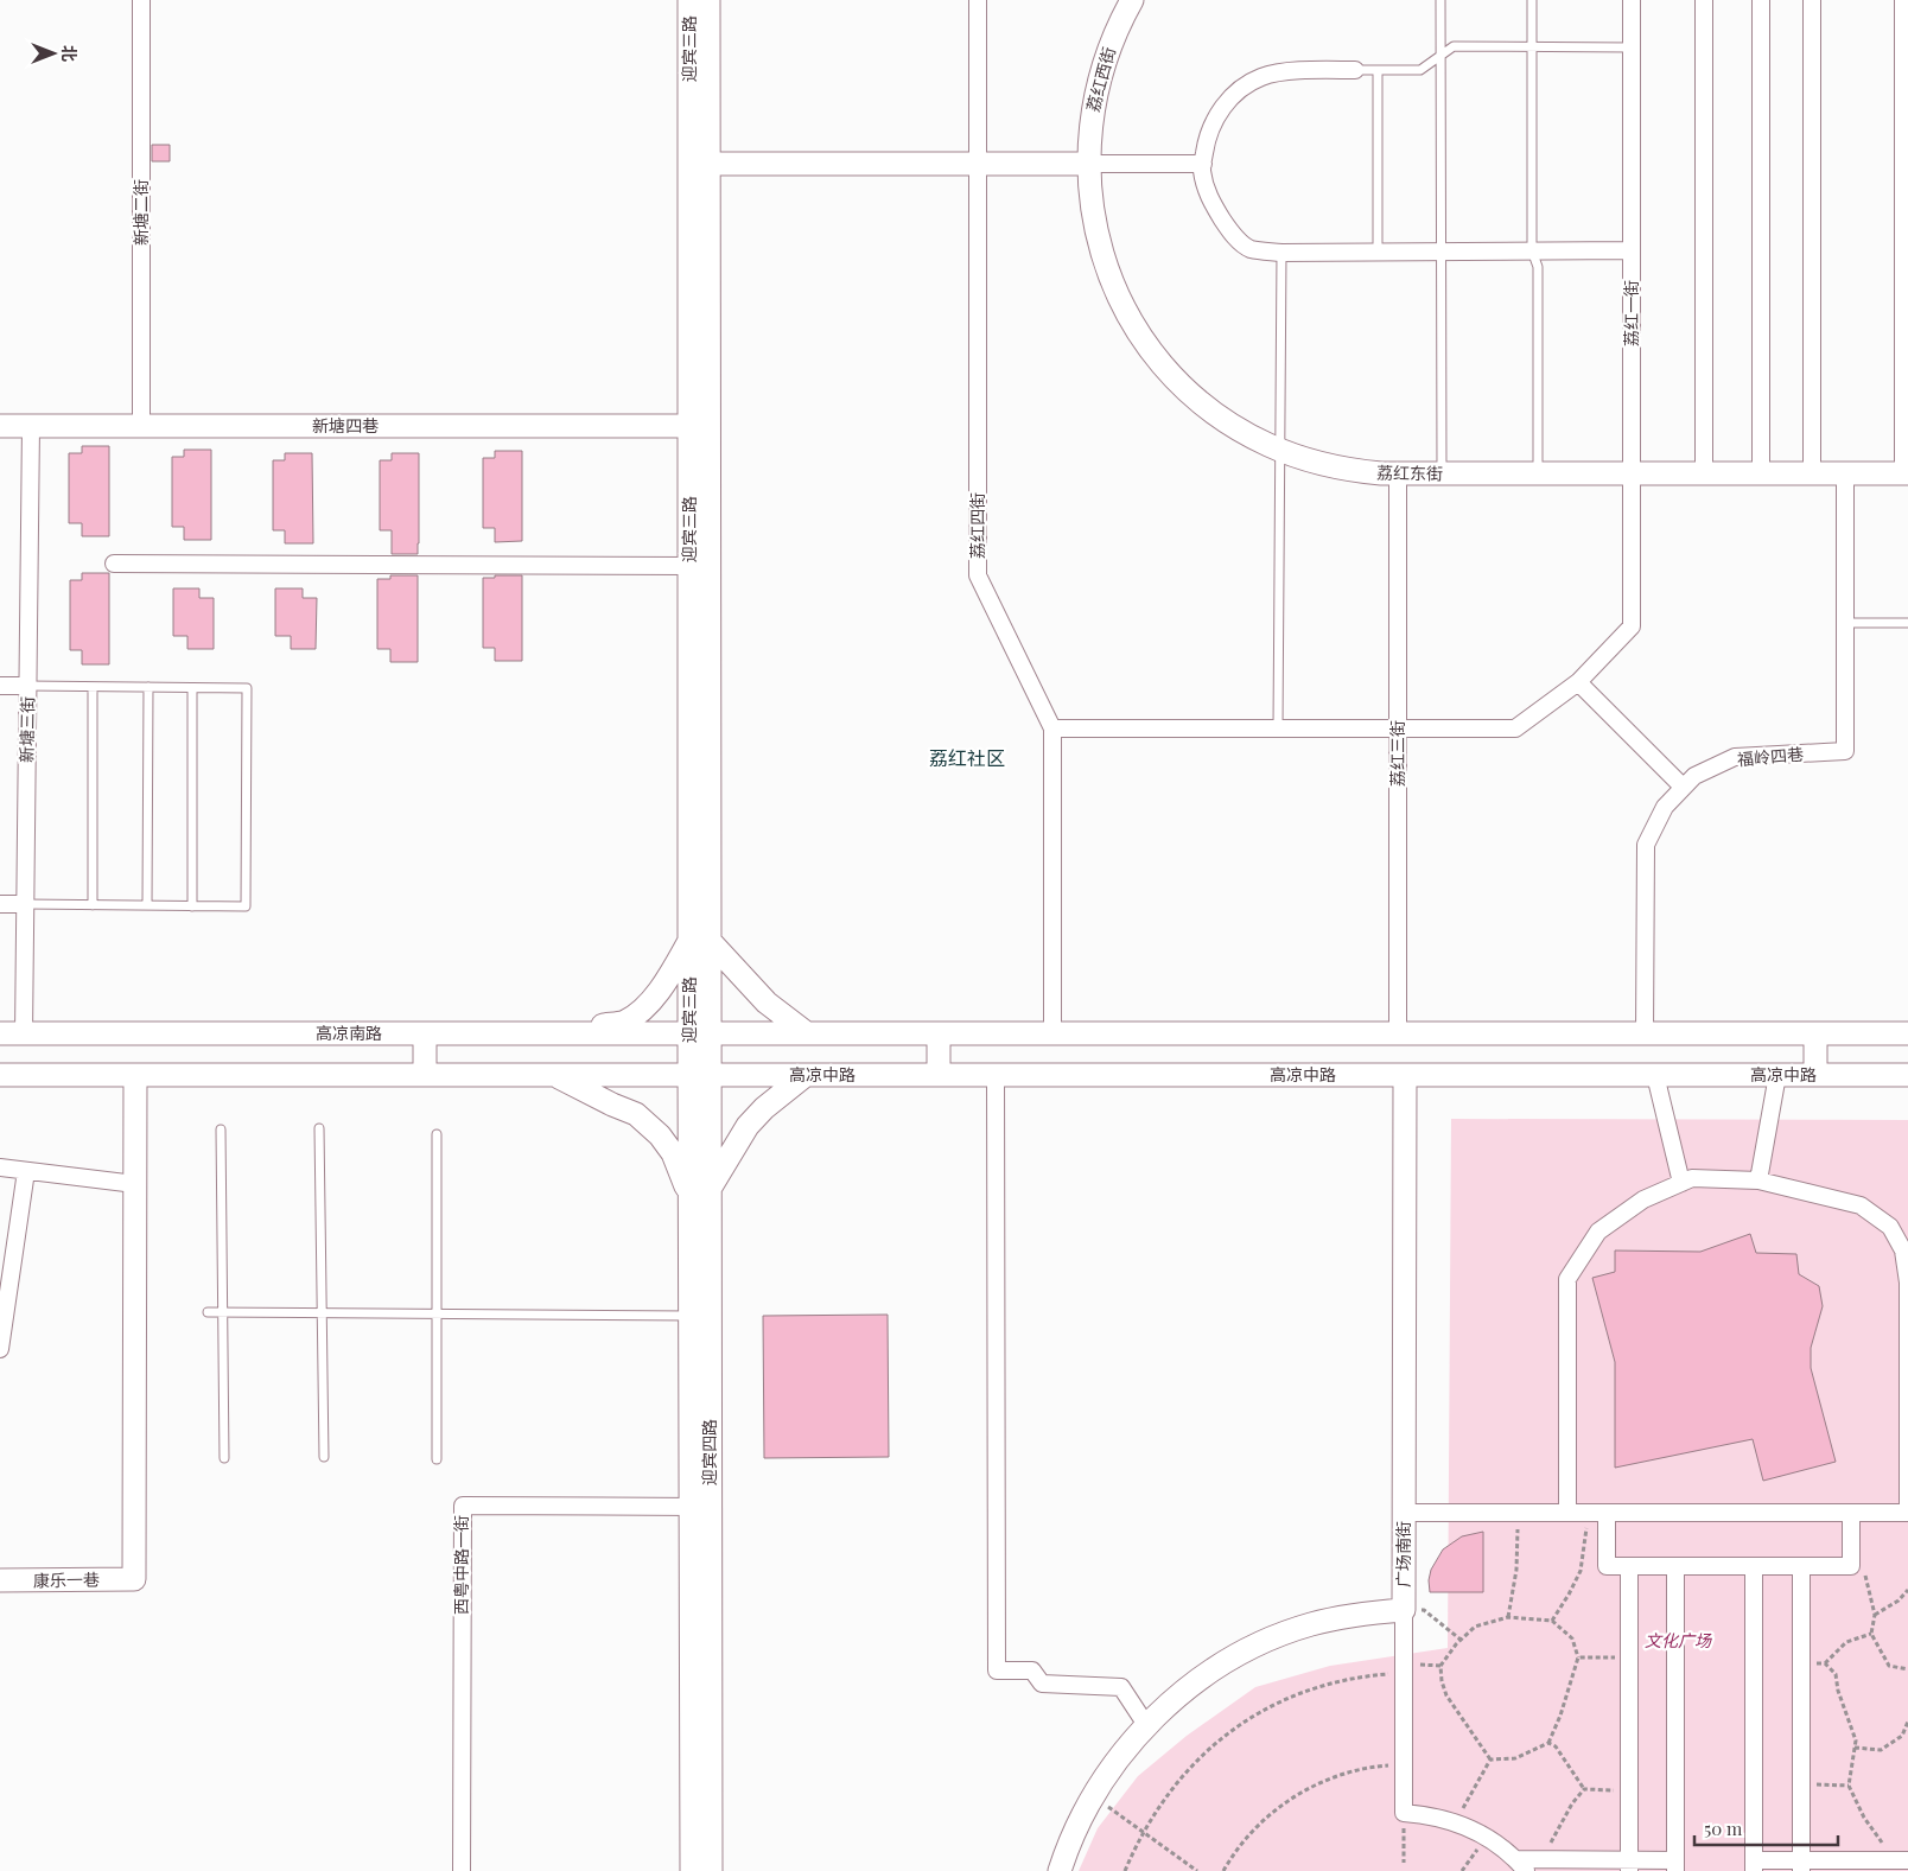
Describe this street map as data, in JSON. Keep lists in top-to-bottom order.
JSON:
{
  "streets": {
    "main road": [
      "迎宾三路",
      "荔红西街",
      "新塘四巷",
      "荔红东街",
      "高凉南路",
      "高凉中路",
      "迎宾四路",
      "广场南街",
      "康乐一巷"
    ],
    "street": [
      "新塘二街",
      "荔红一街",
      "荔红四街",
      "新塘三街",
      "荔红三街",
      "福岭四巷",
      "西粤中路一街"
    ]
  },
  "crossings": [
    ["迎宾三路", "新塘四巷"],
    ["迎宾三路", "高凉南路"],
    ["迎宾三路", "高凉中路"],
    ["迎宾三路", "迎宾四路"],
    ["荔红西街", "荔红东街"],
    ["新塘二街", "新塘四巷"],
    ["荔红一街", "荔红东街"],
    ["新塘四巷", "新塘三街"],
    ["荔红东街", "荔红三街"],
    ["荔红东街", "福岭四巷"],
    ["新塘三街", "高凉南路"],
    ["高凉中路", "迎宾四路"],
    ["高凉中路", "广场南街"],
    ["迎宾四路", "西粤中路一街"]
  ],
  "districts": ["荔红社区"],
  "parks": ["文化广场"],
  "scale_bar": "50 m",
  "north": "right"
}
